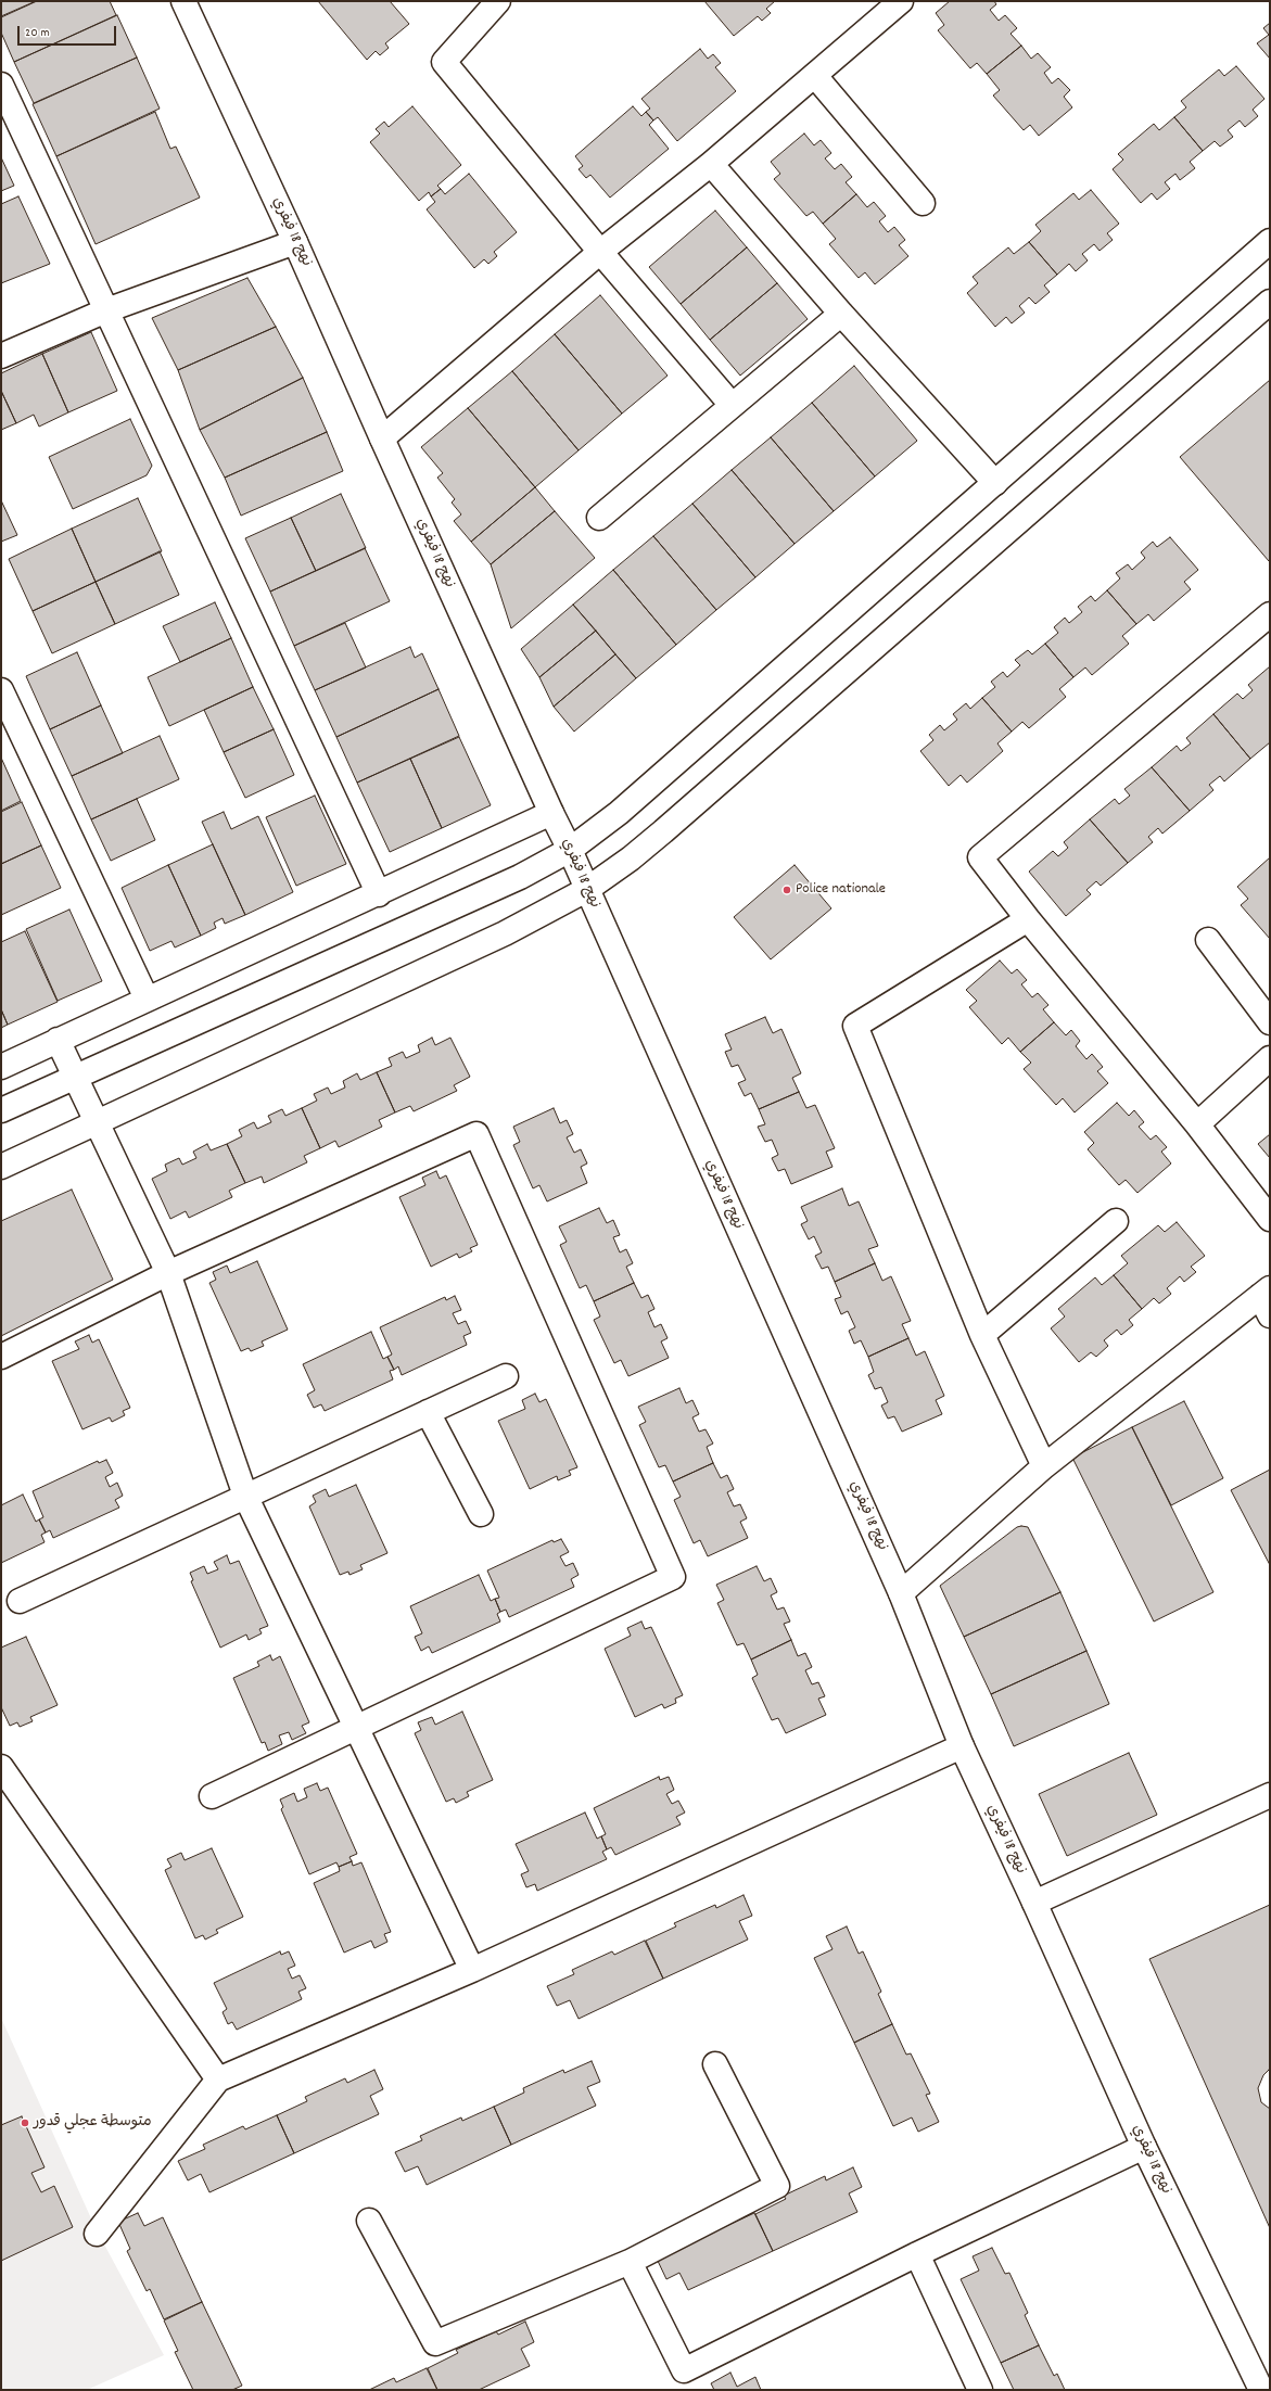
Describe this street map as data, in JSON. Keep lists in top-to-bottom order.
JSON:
{
  "streets": {
    "street": ["نهج 18 فيفري"]
  },
  "places": ["Police nationale", "متوسطة عجلي قدور"],
  "scale_bar": "20 m"
}
